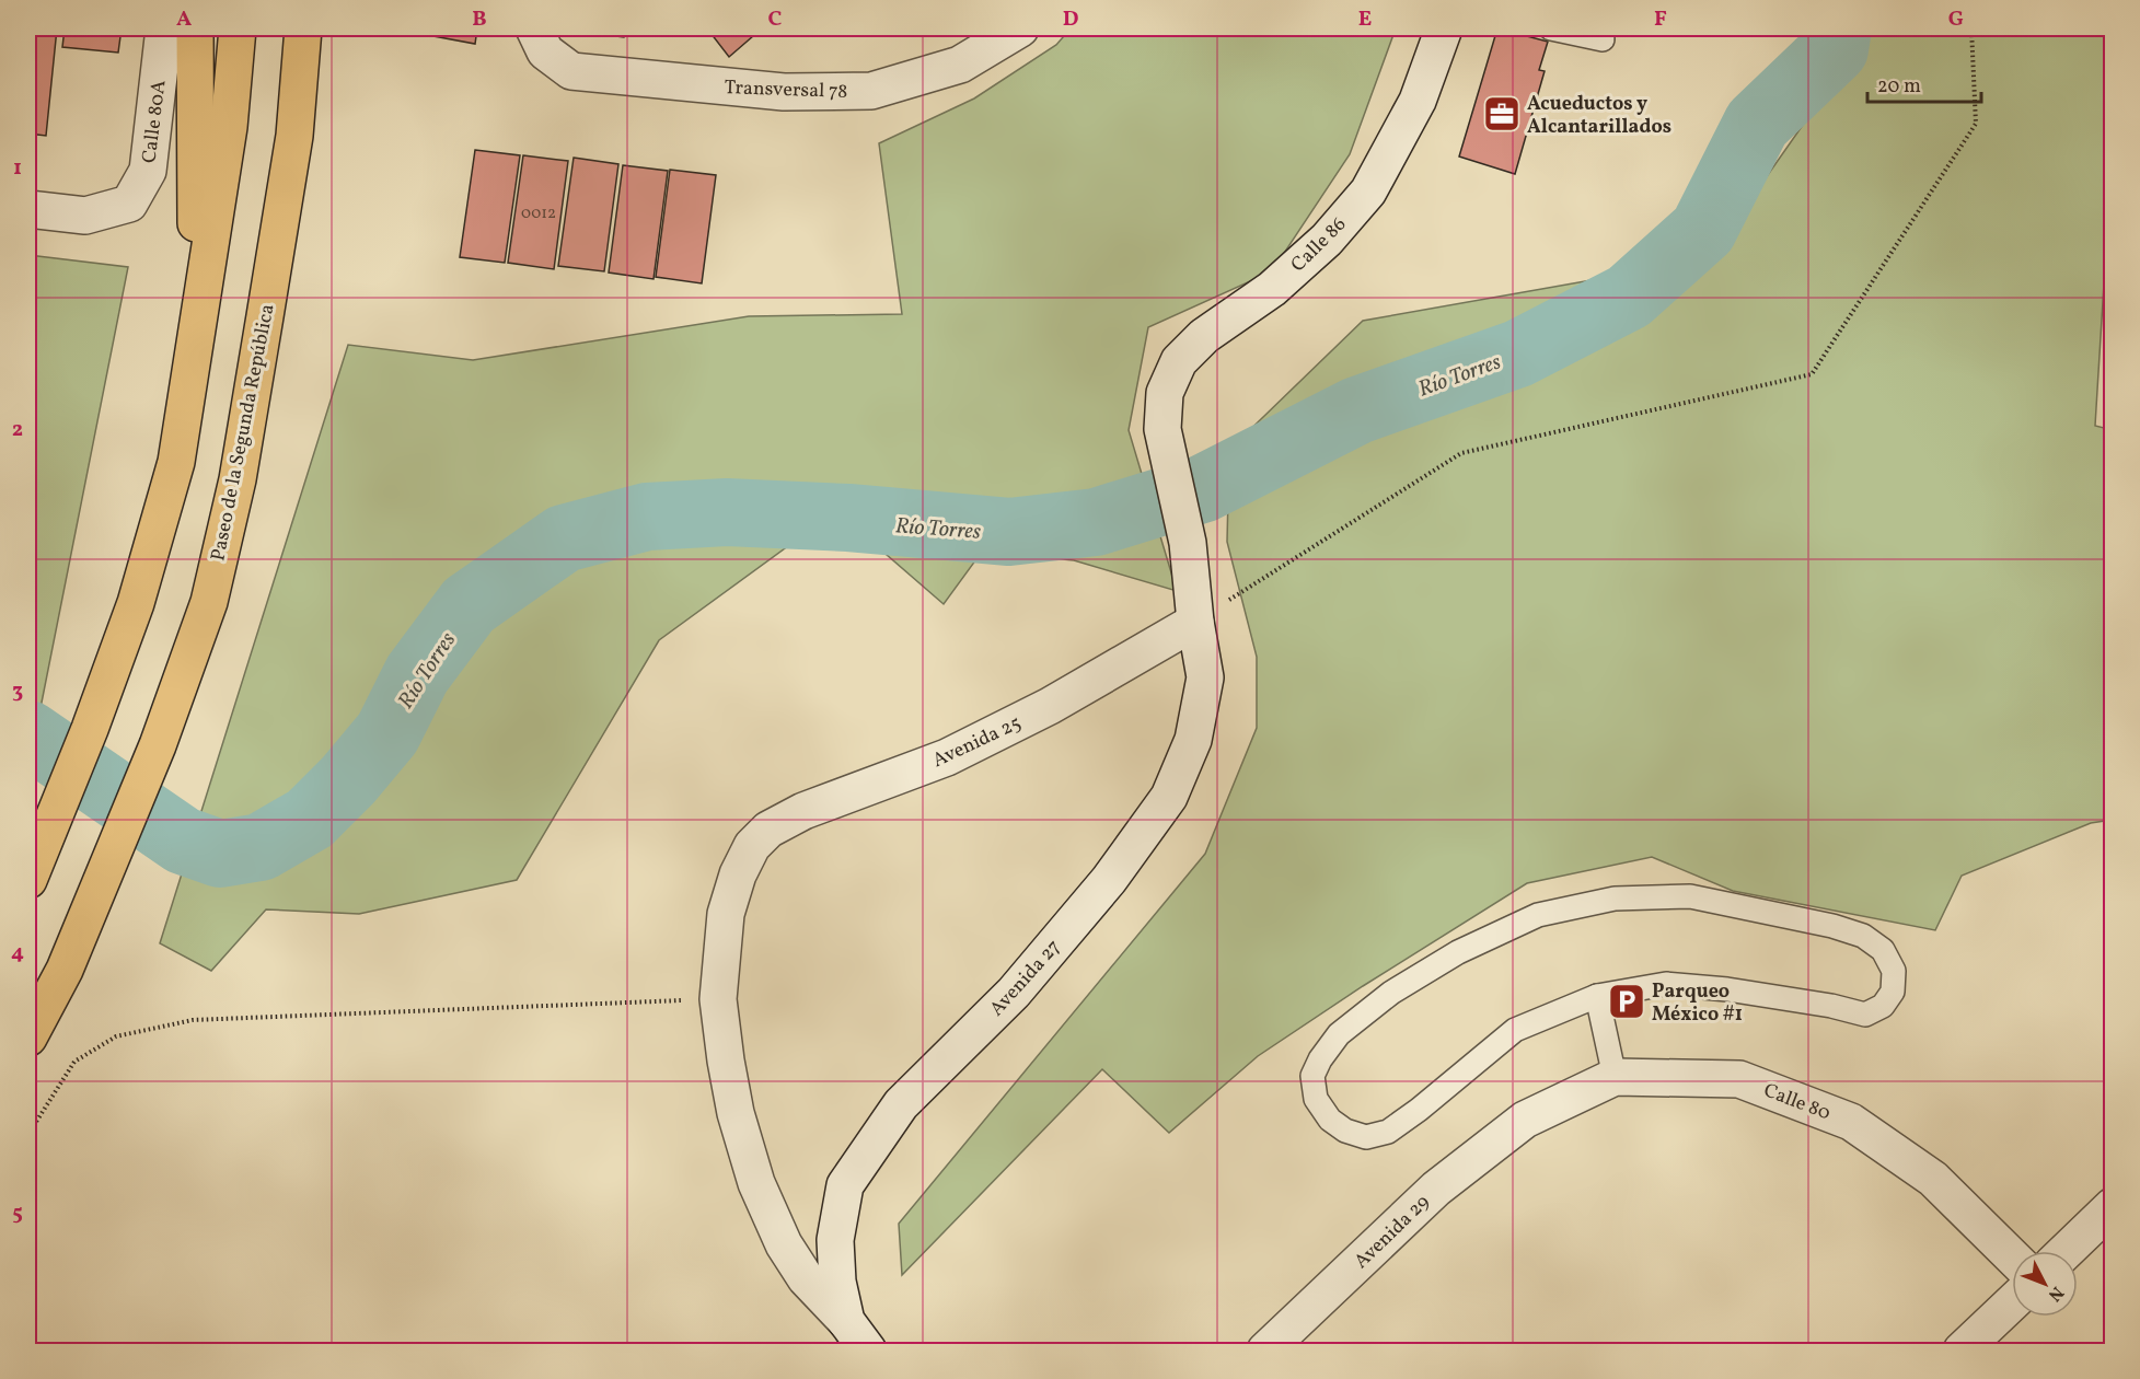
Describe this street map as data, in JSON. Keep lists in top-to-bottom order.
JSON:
{
  "streets": {
    "highway": ["Paseo de la Segunda República"],
    "street": [
      "Transversal 78",
      "Calle 80A",
      "Calle 86",
      "Avenida 25",
      "Avenida 27",
      "Calle 80",
      "Avenida 29"
    ]
  },
  "crossings": [
    ["Calle 86", "Avenida 27"],
    ["Avenida 25", "Avenida 27"],
    ["Calle 80", "Avenida 29"]
  ],
  "water": ["Río Torres"],
  "places": {
    "office": ["Acueductos y Alcantarillados"],
    "parking": ["Parqueo México #1"]
  },
  "house_numbers": ["0012"],
  "scale_bar": "20 m",
  "north": "bottom right",
  "grid": {
    "columns": [
      "A",
      "B",
      "C",
      "D",
      "E",
      "F",
      "G"
    ],
    "rows": [
      "1",
      "2",
      "3",
      "4",
      "5"
    ]
  }
}
